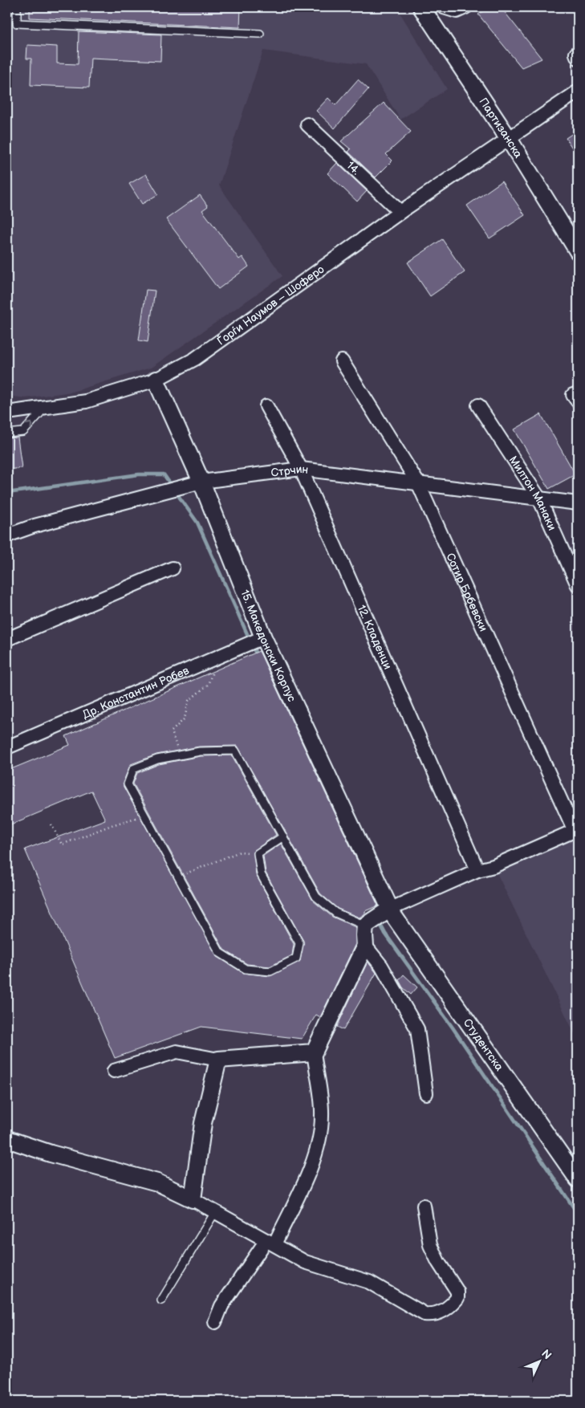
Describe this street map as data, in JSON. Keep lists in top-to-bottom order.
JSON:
{
  "streets": {
    "street": [
      "Партизанска",
      "14.",
      "Ѓорѓи Наумов – Шоферо",
      "Стрчин",
      "Милтон Манаки",
      "Сотир Брбевски",
      "12. Кладенци",
      "15. Македонски Корпус",
      "Др. Константин Робев",
      "Студентска"
    ]
  },
  "crossings": [
    ["Партизанска", "Ѓорѓи Наумов – Шоферо"],
    ["14.", "Ѓорѓи Наумов – Шоферо"],
    ["Ѓорѓи Наумов – Шоферо", "15. Македонски Корпус"],
    ["Стрчин", "Милтон Манаки"],
    ["Стрчин", "Сотир Брбевски"],
    ["Стрчин", "12. Кладенци"],
    ["Стрчин", "15. Македонски Корпус"],
    ["15. Македонски Корпус", "Др. Константин Робев"],
    ["15. Македонски Корпус", "Студентска"]
  ],
  "north": "top right"
}
